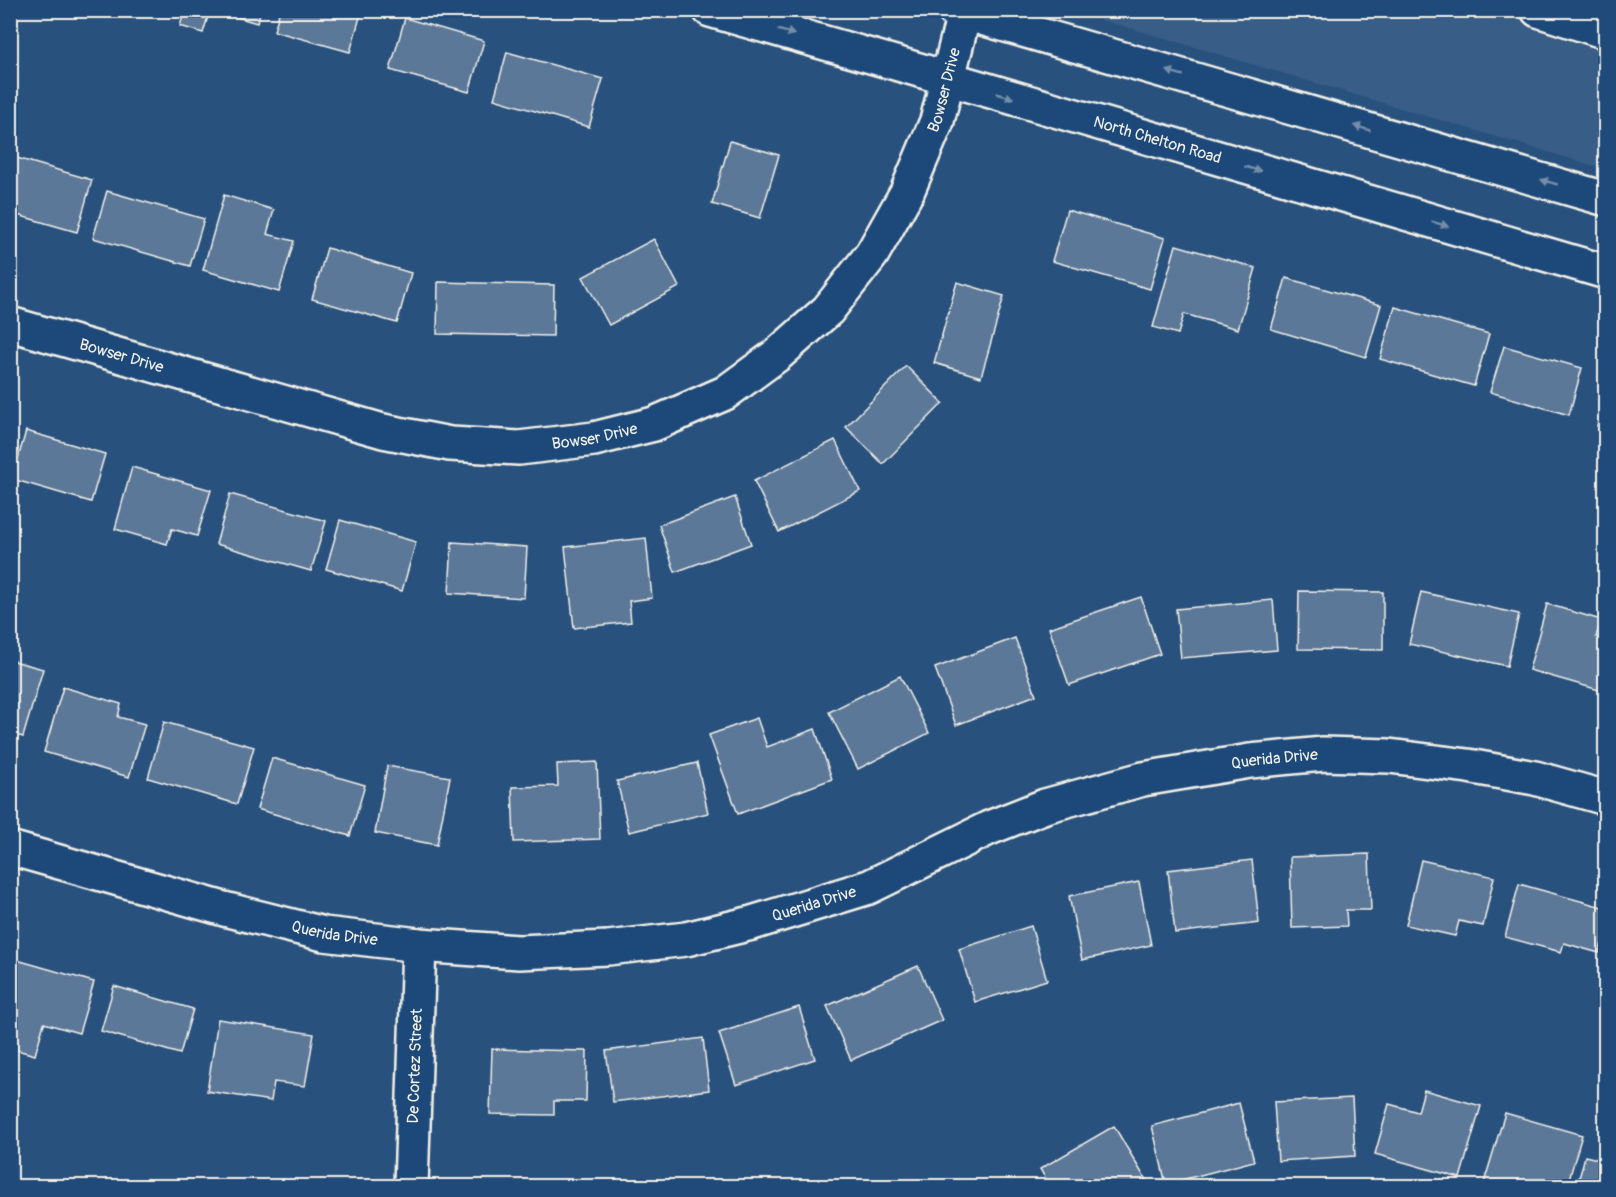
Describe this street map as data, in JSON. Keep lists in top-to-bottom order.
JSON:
{
  "streets": {
    "street": [
      "Bowser Drive",
      "North Chelton Road",
      "Querida Drive",
      "De Cortez Street"
    ]
  },
  "crossings": [
    ["Bowser Drive", "North Chelton Road"],
    ["Querida Drive", "De Cortez Street"]
  ]
}
